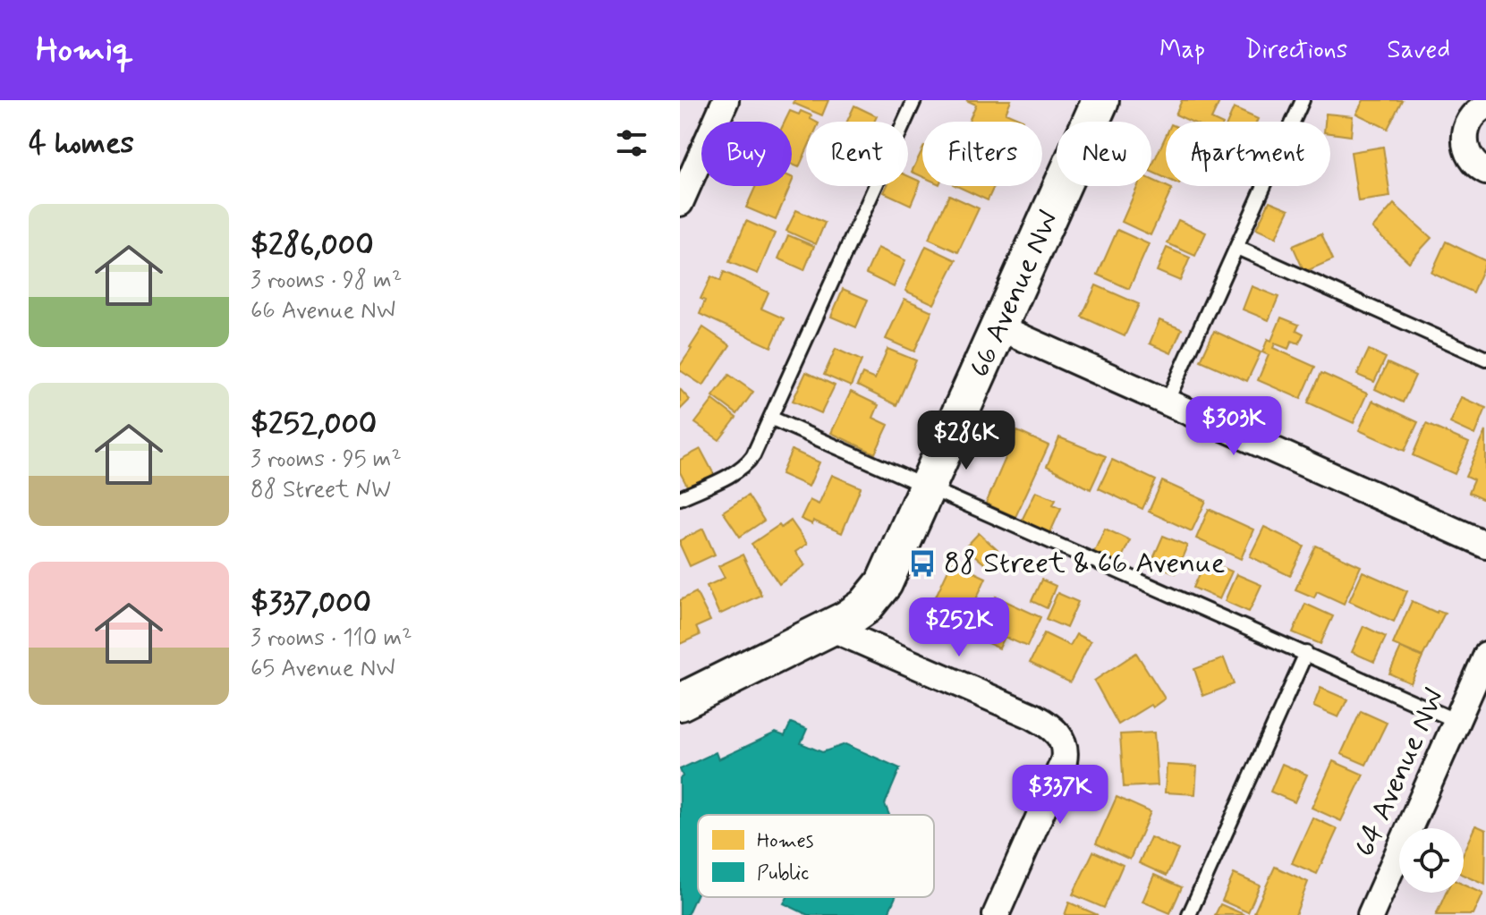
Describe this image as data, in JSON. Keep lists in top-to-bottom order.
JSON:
{
  "streets": {
    "street": ["66 Avenue NW", "64 Avenue NW"]
  },
  "places": {
    "bus stop": ["88 Street & 66 Avenue"]
  },
  "legend": ["Homes", "Public"],
  "page": {
    "header": "Homiq",
    "nav": ["Map", "Directions", "Saved"],
    "heading": "4 homes",
    "chip": [
      "Buy",
      "Rent",
      "Filters",
      "New",
      "Apartment"
    ],
    "list": [
      {
        "name": "$286,000",
        "note": "3 rooms · 98 m² · 66 Avenue NW"
      },
      {
        "name": "$252,000",
        "note": "3 rooms · 95 m² · 88 Street NW"
      },
      {
        "name": "$337,000",
        "note": "3 rooms · 110 m² · 65 Avenue NW"
      }
    ],
    "price": [
      "$303K",
      "$286K",
      "$252K",
      "$337K"
    ]
  }
}
